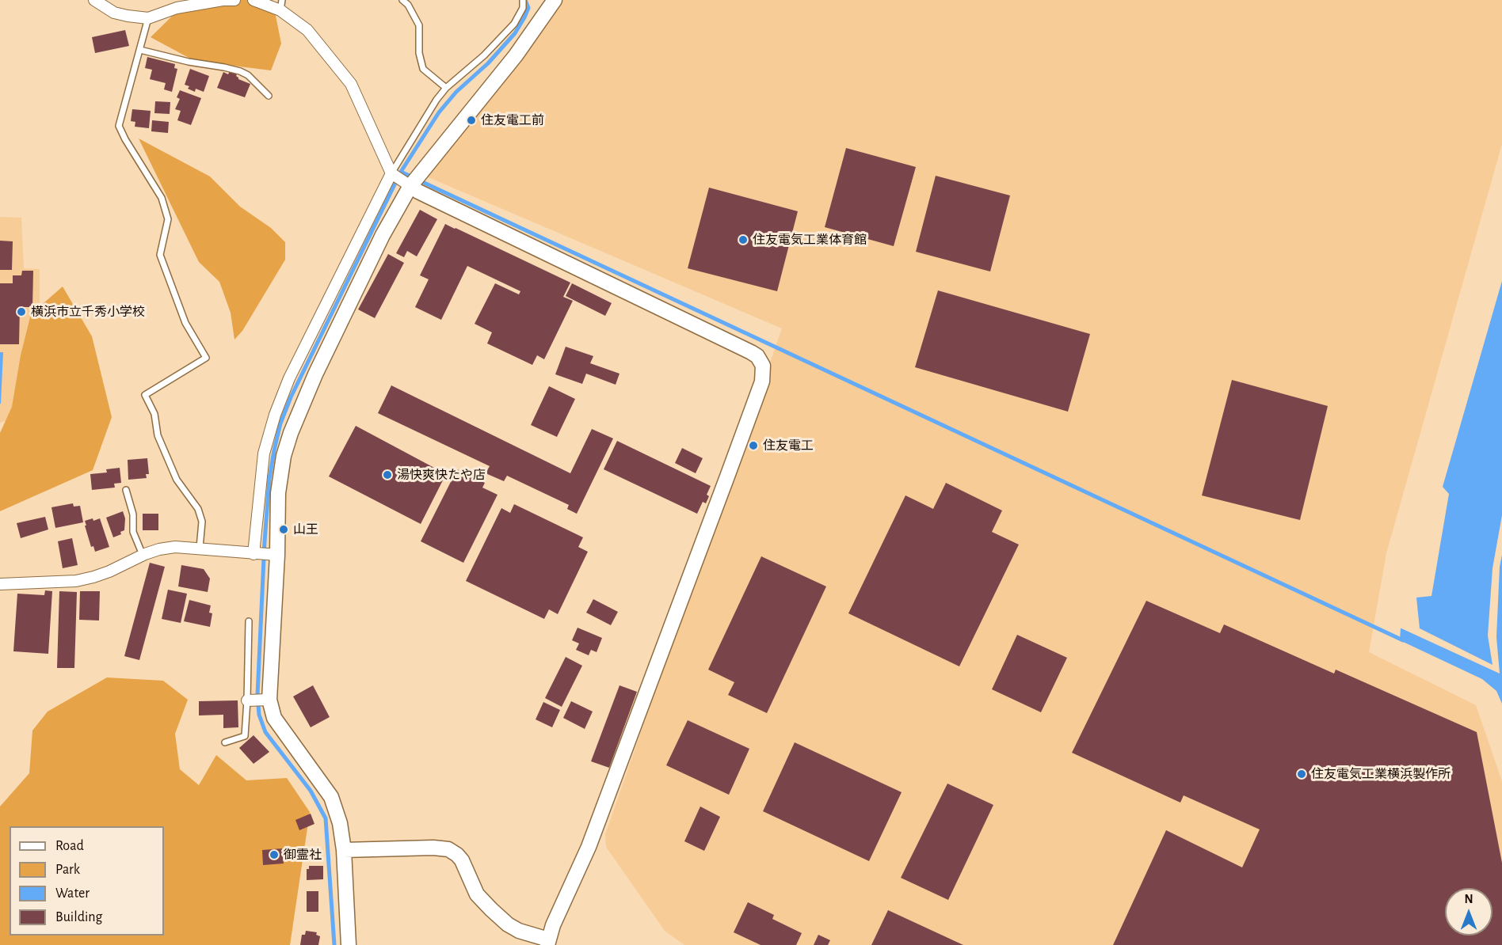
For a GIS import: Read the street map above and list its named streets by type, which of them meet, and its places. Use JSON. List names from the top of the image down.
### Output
{
  "places": [
    "住友電工前",
    "住友電気工業体育館",
    "横浜市立千秀小学校",
    "住友電工",
    "湯快爽快たや店",
    "山王",
    "住友電気工業横浜製作所",
    "御霊社"
  ],
  "legend": [
    "Road",
    "Park",
    "Water",
    "Building"
  ],
  "north": "top"
}
